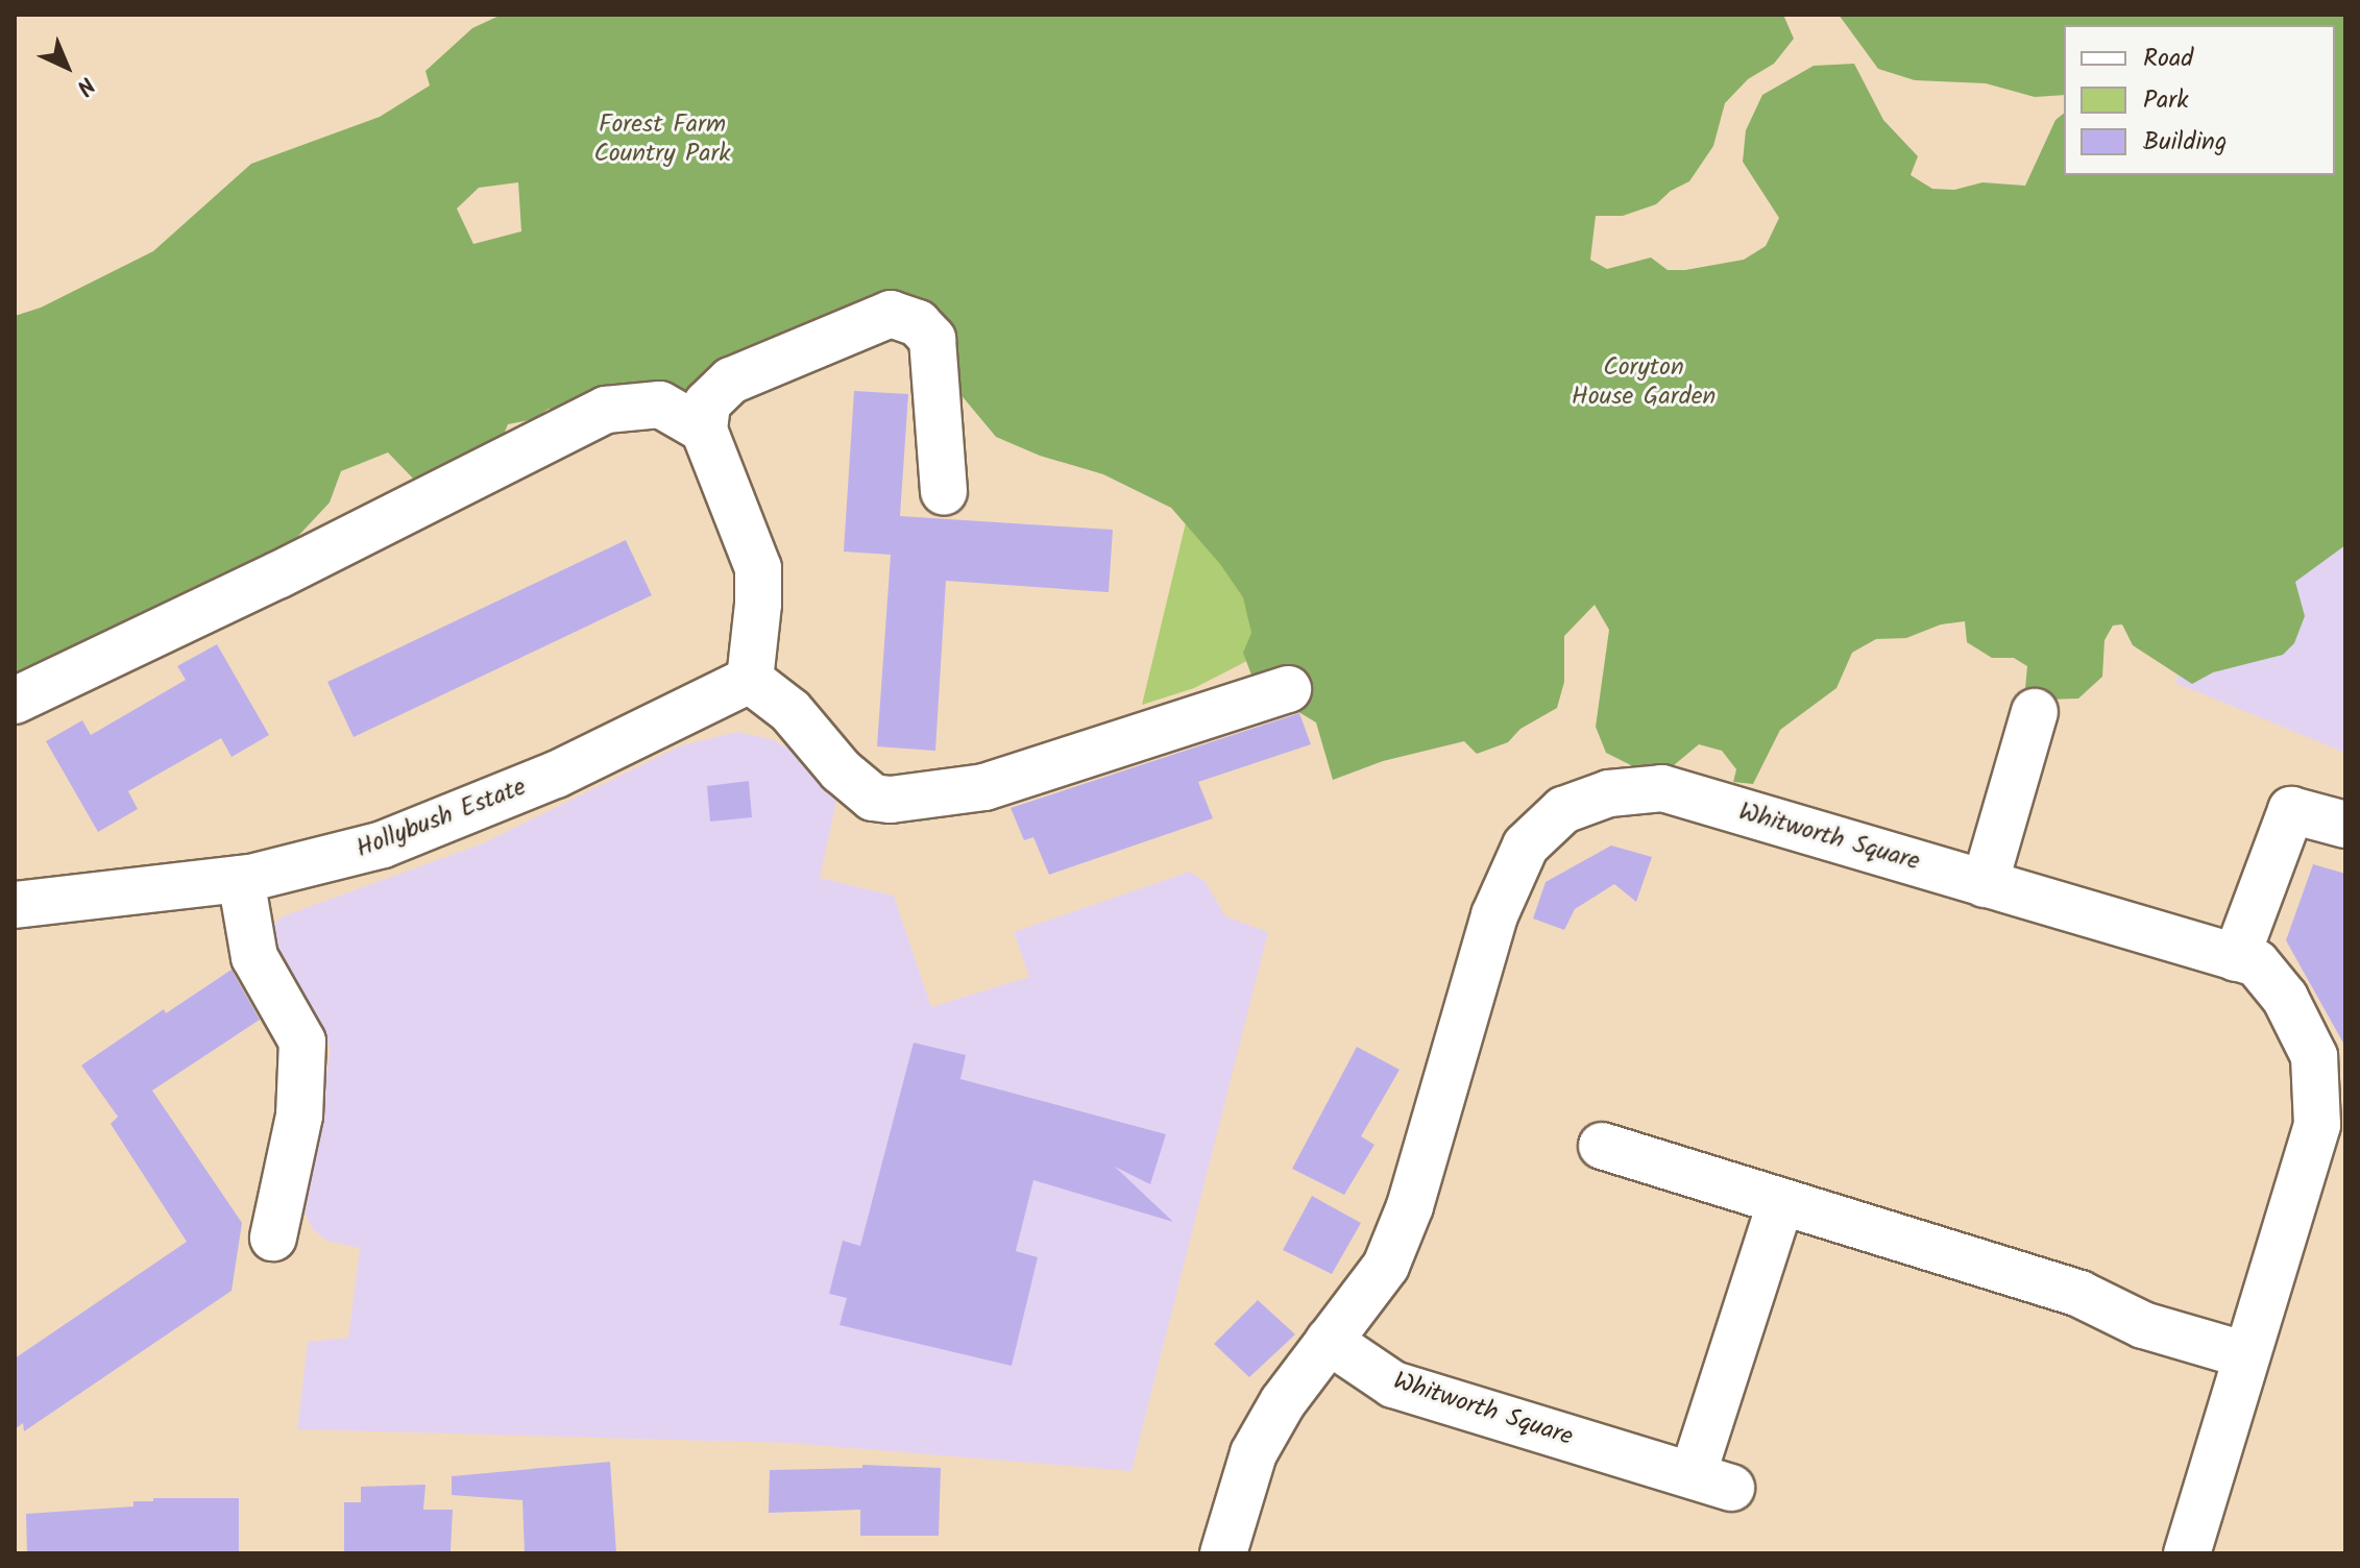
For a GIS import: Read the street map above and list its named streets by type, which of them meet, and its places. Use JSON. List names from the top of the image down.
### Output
{
  "streets": {
    "street": ["Hollybush Estate", "Whitworth Square"]
  },
  "parks": ["Forest Farm Country Park", "Coryton House Garden"],
  "legend": ["Road", "Park", "Building"],
  "north": "bottom right"
}
